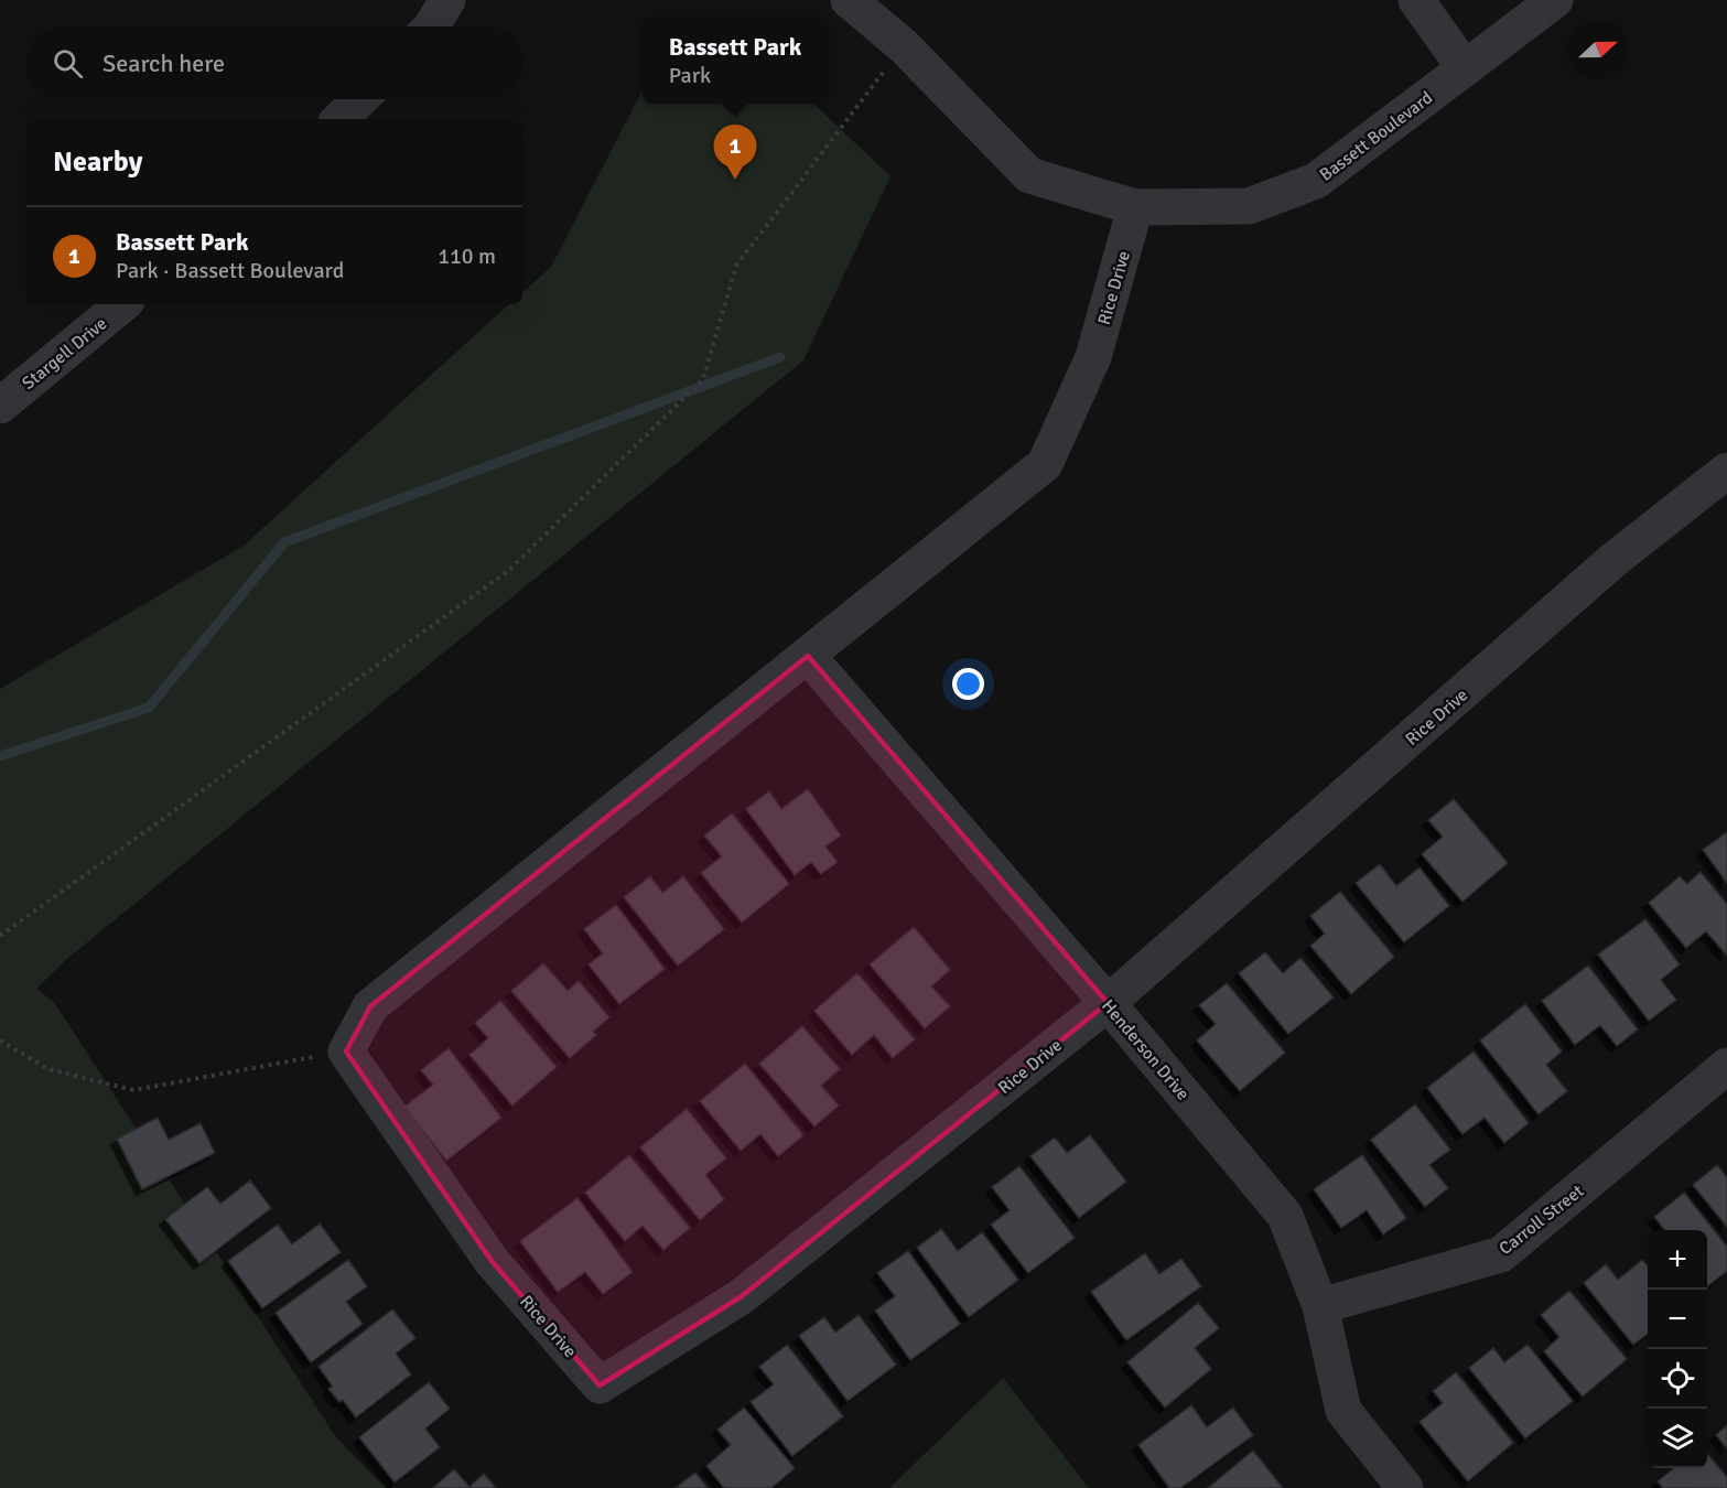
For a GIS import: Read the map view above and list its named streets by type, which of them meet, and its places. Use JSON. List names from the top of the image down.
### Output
{
  "streets": {
    "street": [
      "Bassett Boulevard",
      "Rice Drive",
      "Stargell Drive",
      "Henderson Drive",
      "Carroll Street"
    ]
  },
  "crossings": [
    ["Bassett Boulevard", "Rice Drive"],
    ["Rice Drive", "Henderson Drive"],
    ["Henderson Drive", "Carroll Street"]
  ],
  "north": "right",
  "page": {
    "popup": ["Bassett Park", "Park"],
    "search": "Search here",
    "heading": "Nearby",
    "pins": "1",
    "list": [
      {
        "mark": "1",
        "name": "Bassett Park",
        "note": "Park · Bassett Boulevard",
        "value": "110 m"
      }
    ],
    "map_buttons": ["+", "−"]
  }
}
